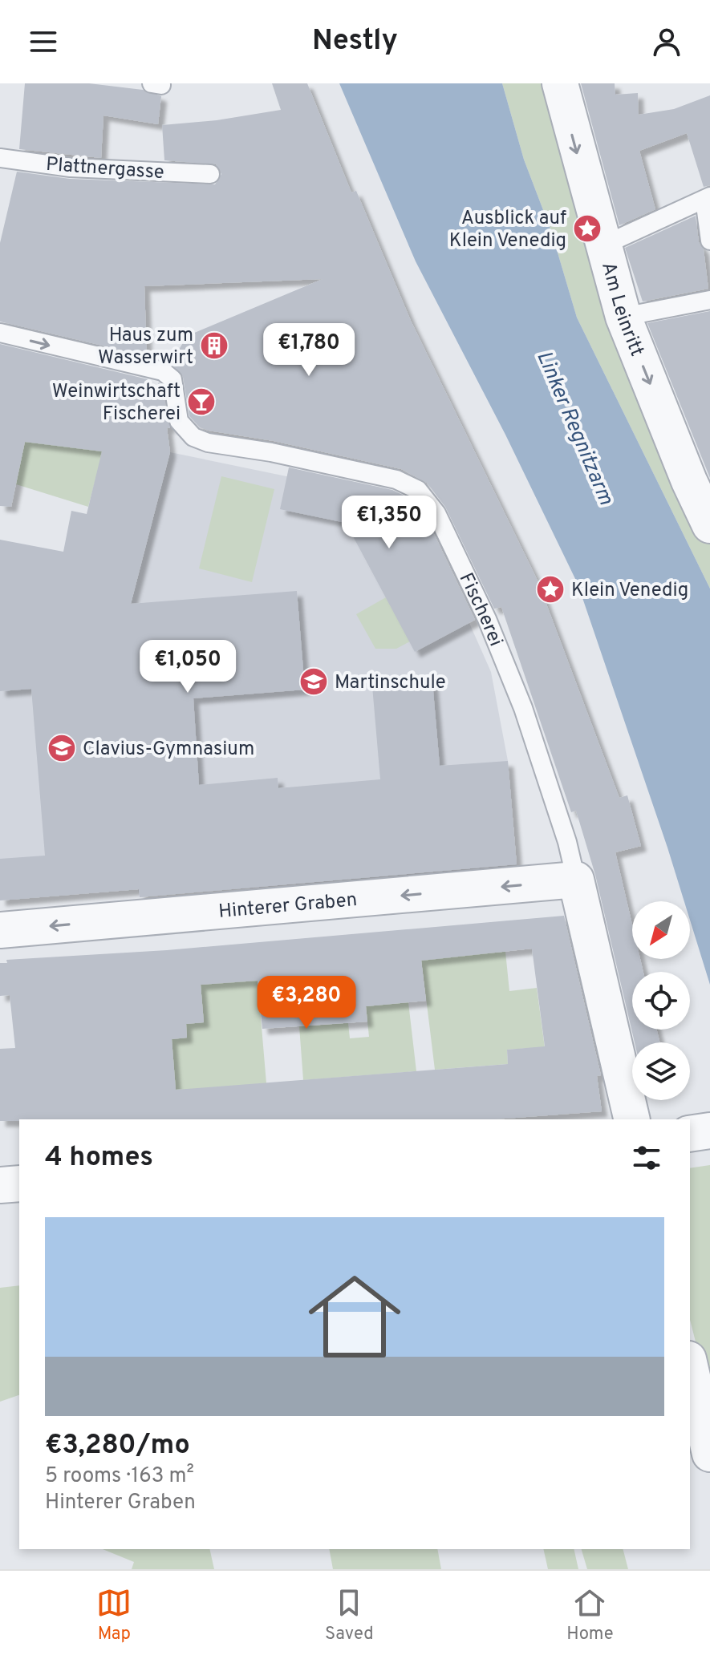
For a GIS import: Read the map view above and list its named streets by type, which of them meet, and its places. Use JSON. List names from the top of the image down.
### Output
{
  "streets": {
    "street": ["Am Leinritt", "Fischerei", "Hinterer Graben"],
    "lane": ["Plattnergasse"]
  },
  "crossings": [
    ["Fischerei", "Hinterer Graben"]
  ],
  "one_way": ["Am Leinritt", "Fischerei", "Hinterer Graben"],
  "water": ["Linker Regnitzarm"],
  "places": {
    "place": ["Ausblick auf Klein Venedig", "Klein Venedig"],
    "building": ["Haus zum Wasserwirt"],
    "bar": ["Weinwirtschaft Fischerei"],
    "school or university": ["Martinschule", "Clavius-Gymnasium"]
  },
  "north": "bottom left",
  "page": {
    "header": "Nestly",
    "price": [
      "€1,780",
      "€1,350",
      "€1,050",
      "€3,280"
    ],
    "heading": "4 homes",
    "list": [
      {
        "name": "€3,280/mo",
        "note": "5 rooms · 163 m² · Hinterer Graben"
      }
    ],
    "tabs": ["Map", "Saved", "Home"]
  }
}
